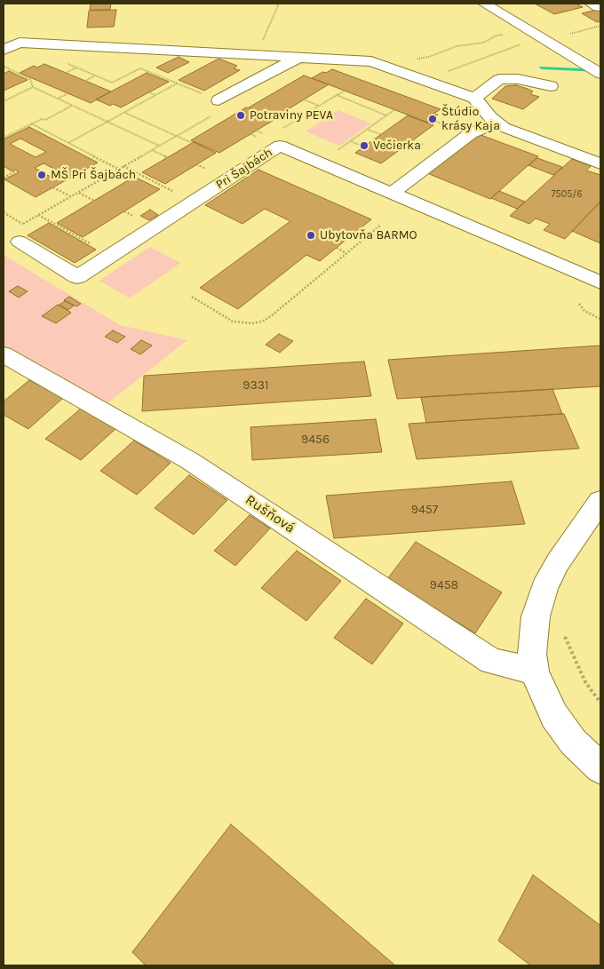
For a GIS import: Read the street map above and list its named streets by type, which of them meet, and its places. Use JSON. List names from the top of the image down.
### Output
{
  "streets": {
    "street": ["Pri Šajbách", "Rušňová"]
  },
  "places": [
    "Potraviny PEVA",
    "Štúdio krásy Kaja",
    "Večierka",
    "MŠ Pri Šajbách",
    "Ubytovňa BARMO"
  ],
  "house_numbers": [
    "7505/6",
    "9331",
    "9456",
    "9457",
    "9458"
  ]
}
